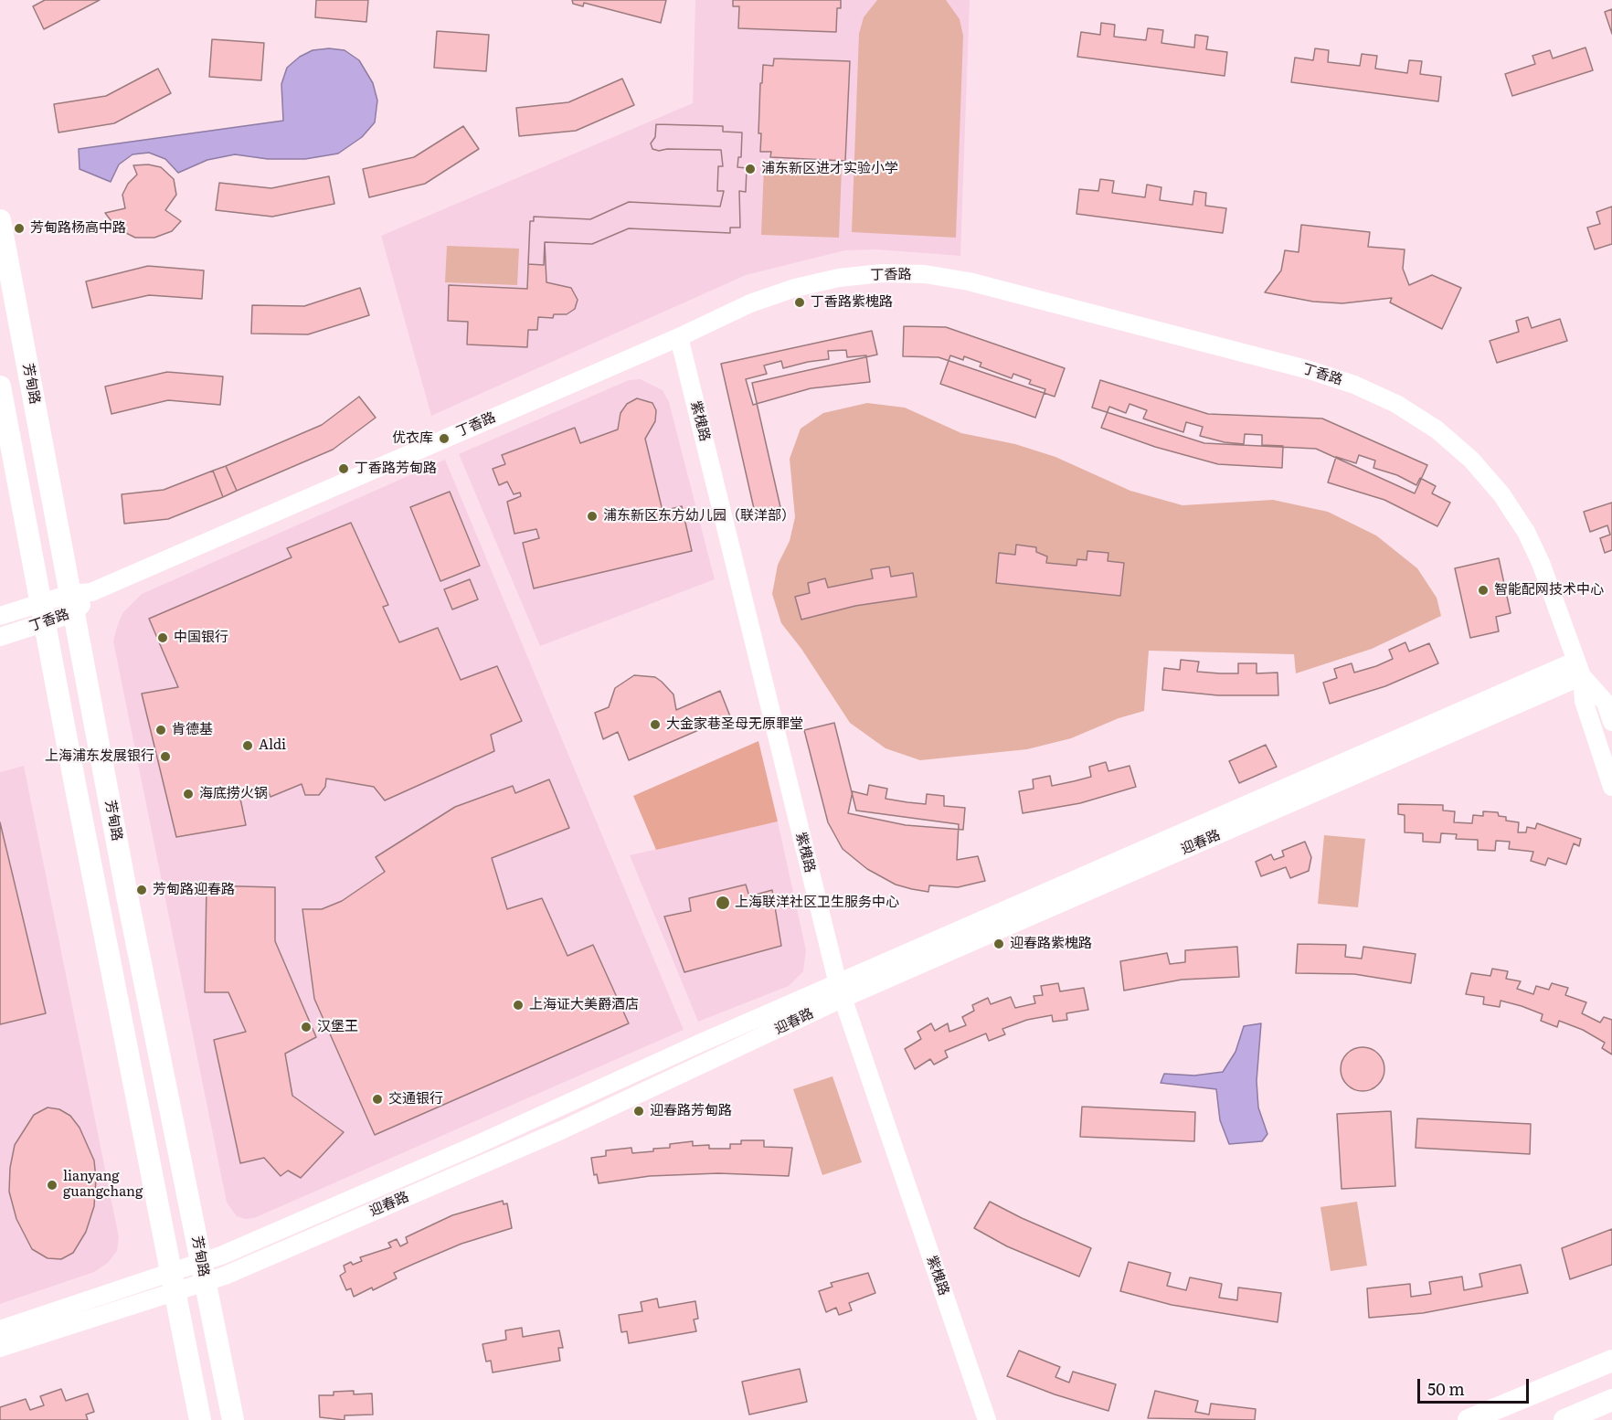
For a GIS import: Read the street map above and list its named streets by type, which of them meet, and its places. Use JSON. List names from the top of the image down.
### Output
{
  "streets": {
    "main road": ["芳甸路"],
    "street": ["丁香路", "紫槐路", "迎春路"]
  },
  "crossings": [
    ["丁香路", "芳甸路"],
    ["丁香路", "紫槐路"],
    ["丁香路", "迎春路"],
    ["芳甸路", "迎春路"],
    ["紫槐路", "迎春路"]
  ],
  "places": [
    "浦东新区进才实验小学",
    "芳甸路杨高中路",
    "丁香路紫槐路",
    "优衣库",
    "丁香路芳甸路",
    "浦东新区东方幼儿园（联洋部）",
    "智能配网技术中心",
    "中国银行",
    "大金家巷圣母无原罪堂",
    "肯德基",
    "Aldi",
    "上海浦东发展银行",
    "海底捞火锅",
    "芳甸路迎春路",
    "上海联洋社区卫生服务中心",
    "迎春路紫槐路",
    "上海证大美爵酒店",
    "汉堡王",
    "交通银行",
    "迎春路芳甸路",
    "lianyang guangchang"
  ],
  "scale_bar": "50 m"
}
